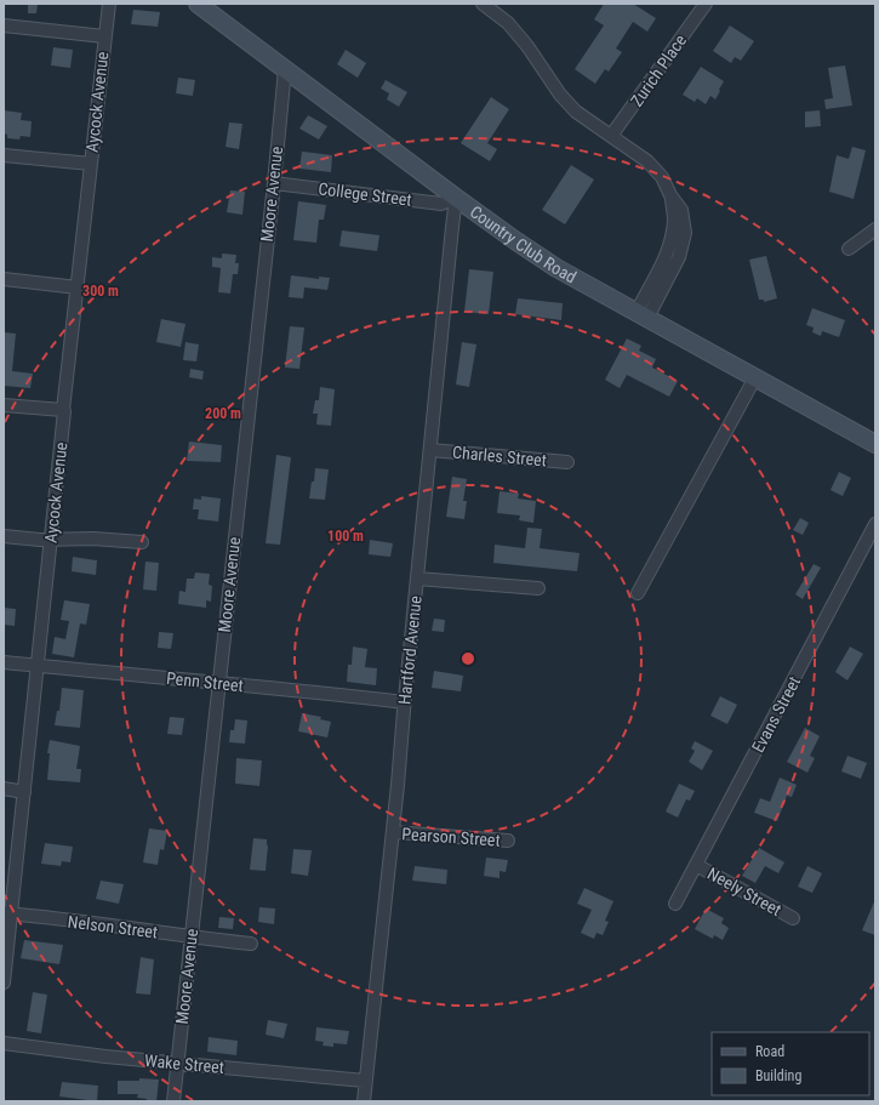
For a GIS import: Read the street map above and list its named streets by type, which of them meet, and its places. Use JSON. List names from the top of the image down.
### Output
{
  "streets": {
    "street": [
      "Zurich Place",
      "Aycock Avenue",
      "Moore Avenue",
      "College Street",
      "Country Club Road",
      "Charles Street",
      "Hartford Avenue",
      "Penn Street",
      "Evans Street",
      "Pearson Street",
      "Neely Street",
      "Nelson Street",
      "Wake Street"
    ]
  },
  "crossings": [
    ["Aycock Avenue", "Penn Street"],
    ["Aycock Avenue", "Nelson Street"],
    ["Moore Avenue", "College Street"],
    ["Moore Avenue", "Country Club Road"],
    ["Moore Avenue", "Penn Street"],
    ["Moore Avenue", "Nelson Street"],
    ["Moore Avenue", "Wake Street"],
    ["College Street", "Country Club Road"],
    ["College Street", "Hartford Avenue"],
    ["Country Club Road", "Hartford Avenue"],
    ["Charles Street", "Hartford Avenue"],
    ["Hartford Avenue", "Penn Street"],
    ["Hartford Avenue", "Pearson Street"],
    ["Hartford Avenue", "Wake Street"],
    ["Evans Street", "Neely Street"]
  ],
  "legend": ["Road", "Building"],
  "rings": ["300 m", "200 m", "100 m"]
}
